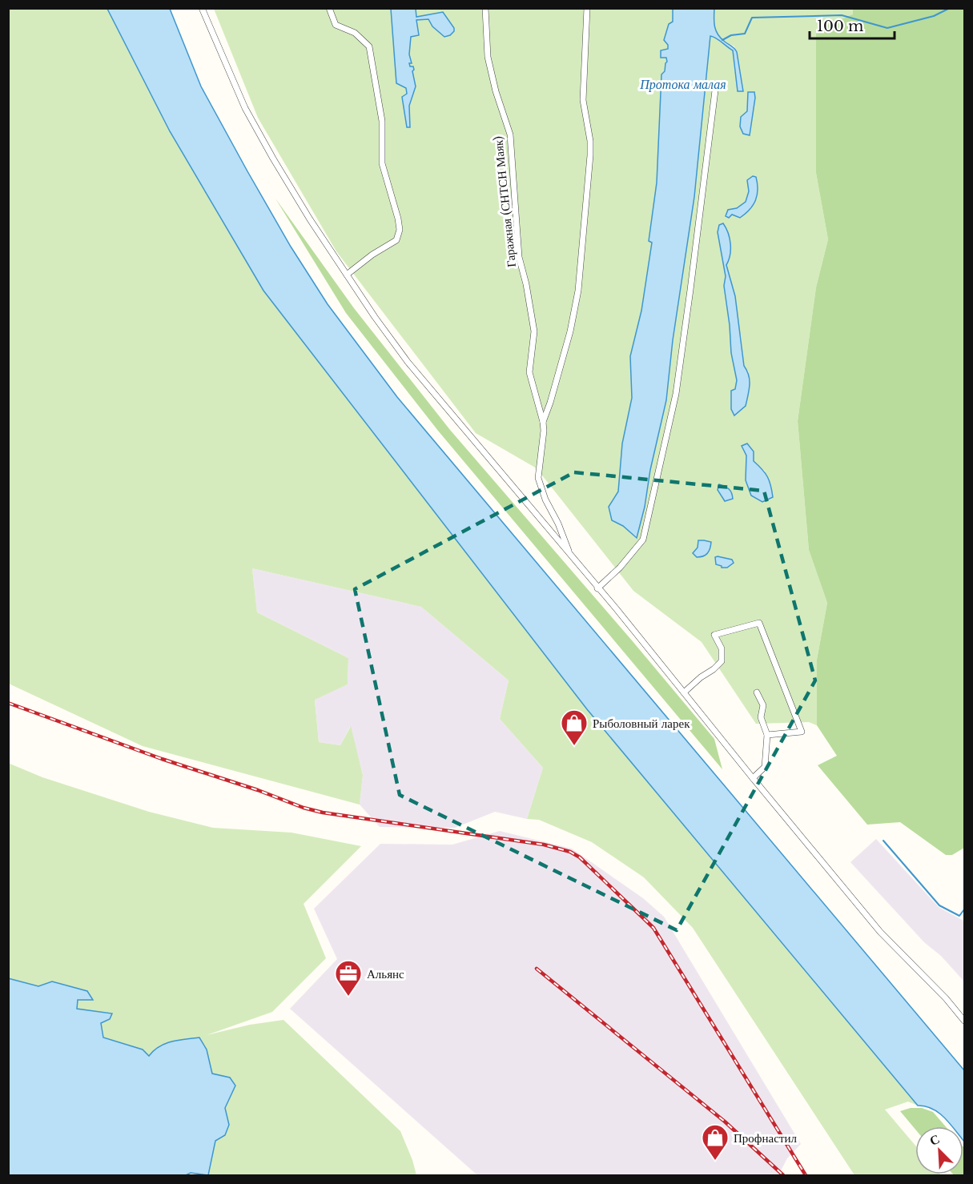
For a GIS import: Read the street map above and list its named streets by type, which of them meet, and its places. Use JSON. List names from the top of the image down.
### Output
{
  "streets": {
    "street": ["Гаражная (СНТСН Маяк)"]
  },
  "water": ["Протока малая"],
  "places": {
    "shop": ["Рыболовный ларек", "Профнастил"],
    "office": ["Альянс"]
  },
  "scale_bar": "100 m",
  "north": "top left"
}
